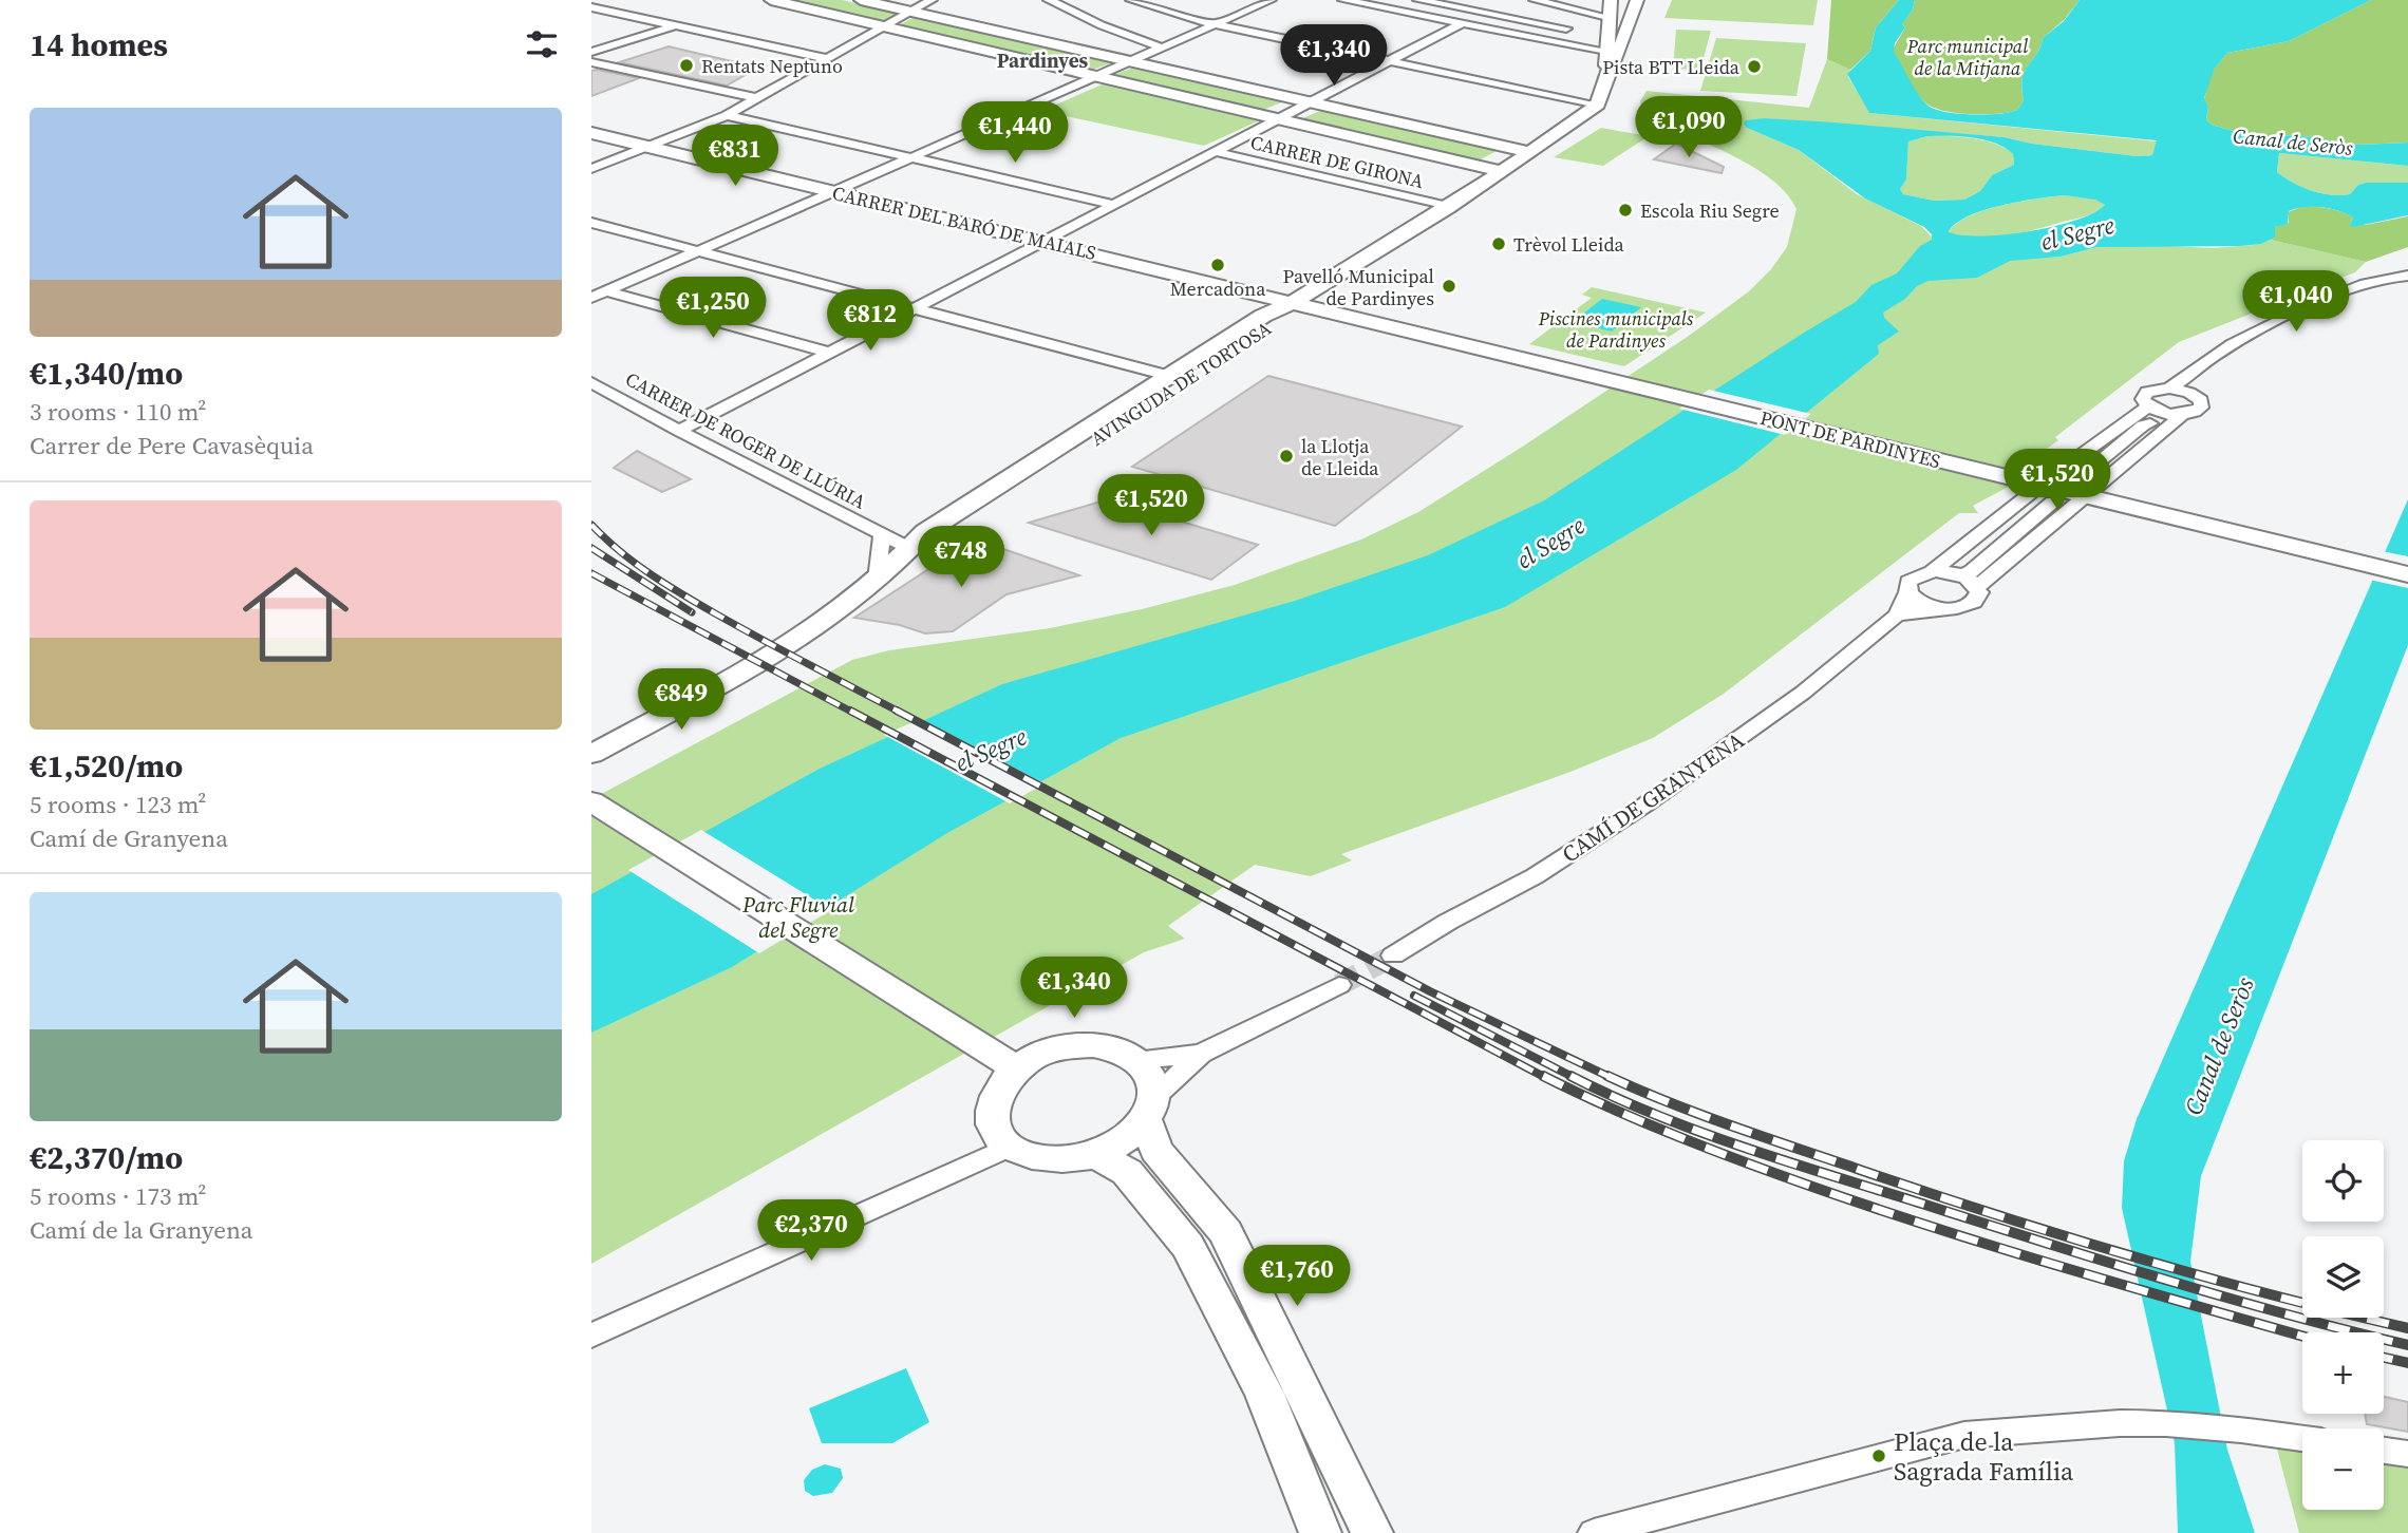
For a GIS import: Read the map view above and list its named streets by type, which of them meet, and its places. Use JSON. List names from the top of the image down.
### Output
{
  "streets": {
    "main road": ["CARRER DEL BARÓ DE MAIALS", "AVINGUDA DE TORTOSA"],
    "street": [
      "CARRER DE GIRONA",
      "PONT DE PARDINYES",
      "CARRER DE ROGER DE LLÚRIA",
      "CAMÍ DE GRANYENA"
    ]
  },
  "crossings": [
    ["CARRER DE GIRONA", "AVINGUDA DE TORTOSA"],
    ["CARRER DEL BARÓ DE MAIALS", "AVINGUDA DE TORTOSA"],
    ["CARRER DEL BARÓ DE MAIALS", "PONT DE PARDINYES"],
    ["AVINGUDA DE TORTOSA", "PONT DE PARDINYES"],
    ["AVINGUDA DE TORTOSA", "CARRER DE ROGER DE LLÚRIA"]
  ],
  "districts": ["Pardinyes"],
  "water": ["Canal de Seròs", "el Segre"],
  "parks": ["Parc municipal de la Mitjana", "Piscines municipals de Pardinyes", "Parc Fluvial del Segre"],
  "places": [
    "Rentats Neptuno",
    "Pista BTT Lleida",
    "Escola Riu Segre",
    "Trèvol Lleida",
    "Mercadona",
    "Pavelló Municipal de Pardinyes",
    "la Llotja de Lleida",
    "Plaça de la Sagrada Família"
  ],
  "page": {
    "heading": "14 homes",
    "price": [
      "€1,340",
      "€1,090",
      "€1,440",
      "€831",
      "€1,040",
      "€1,250",
      "€812",
      "€1,520",
      "€1,520",
      "€748",
      "€849",
      "€1,340",
      "€2,370",
      "€1,760"
    ],
    "list": [
      {
        "name": "€1,340/mo",
        "note": "3 rooms · 110 m² · Carrer de Pere Cavasèquia"
      },
      {
        "name": "€1,520/mo",
        "note": "5 rooms · 123 m² · Camí de Granyena"
      },
      {
        "name": "€2,370/mo",
        "note": "5 rooms · 173 m² · Camí de la Granyena"
      }
    ],
    "map_buttons": ["+", "−"]
  }
}
